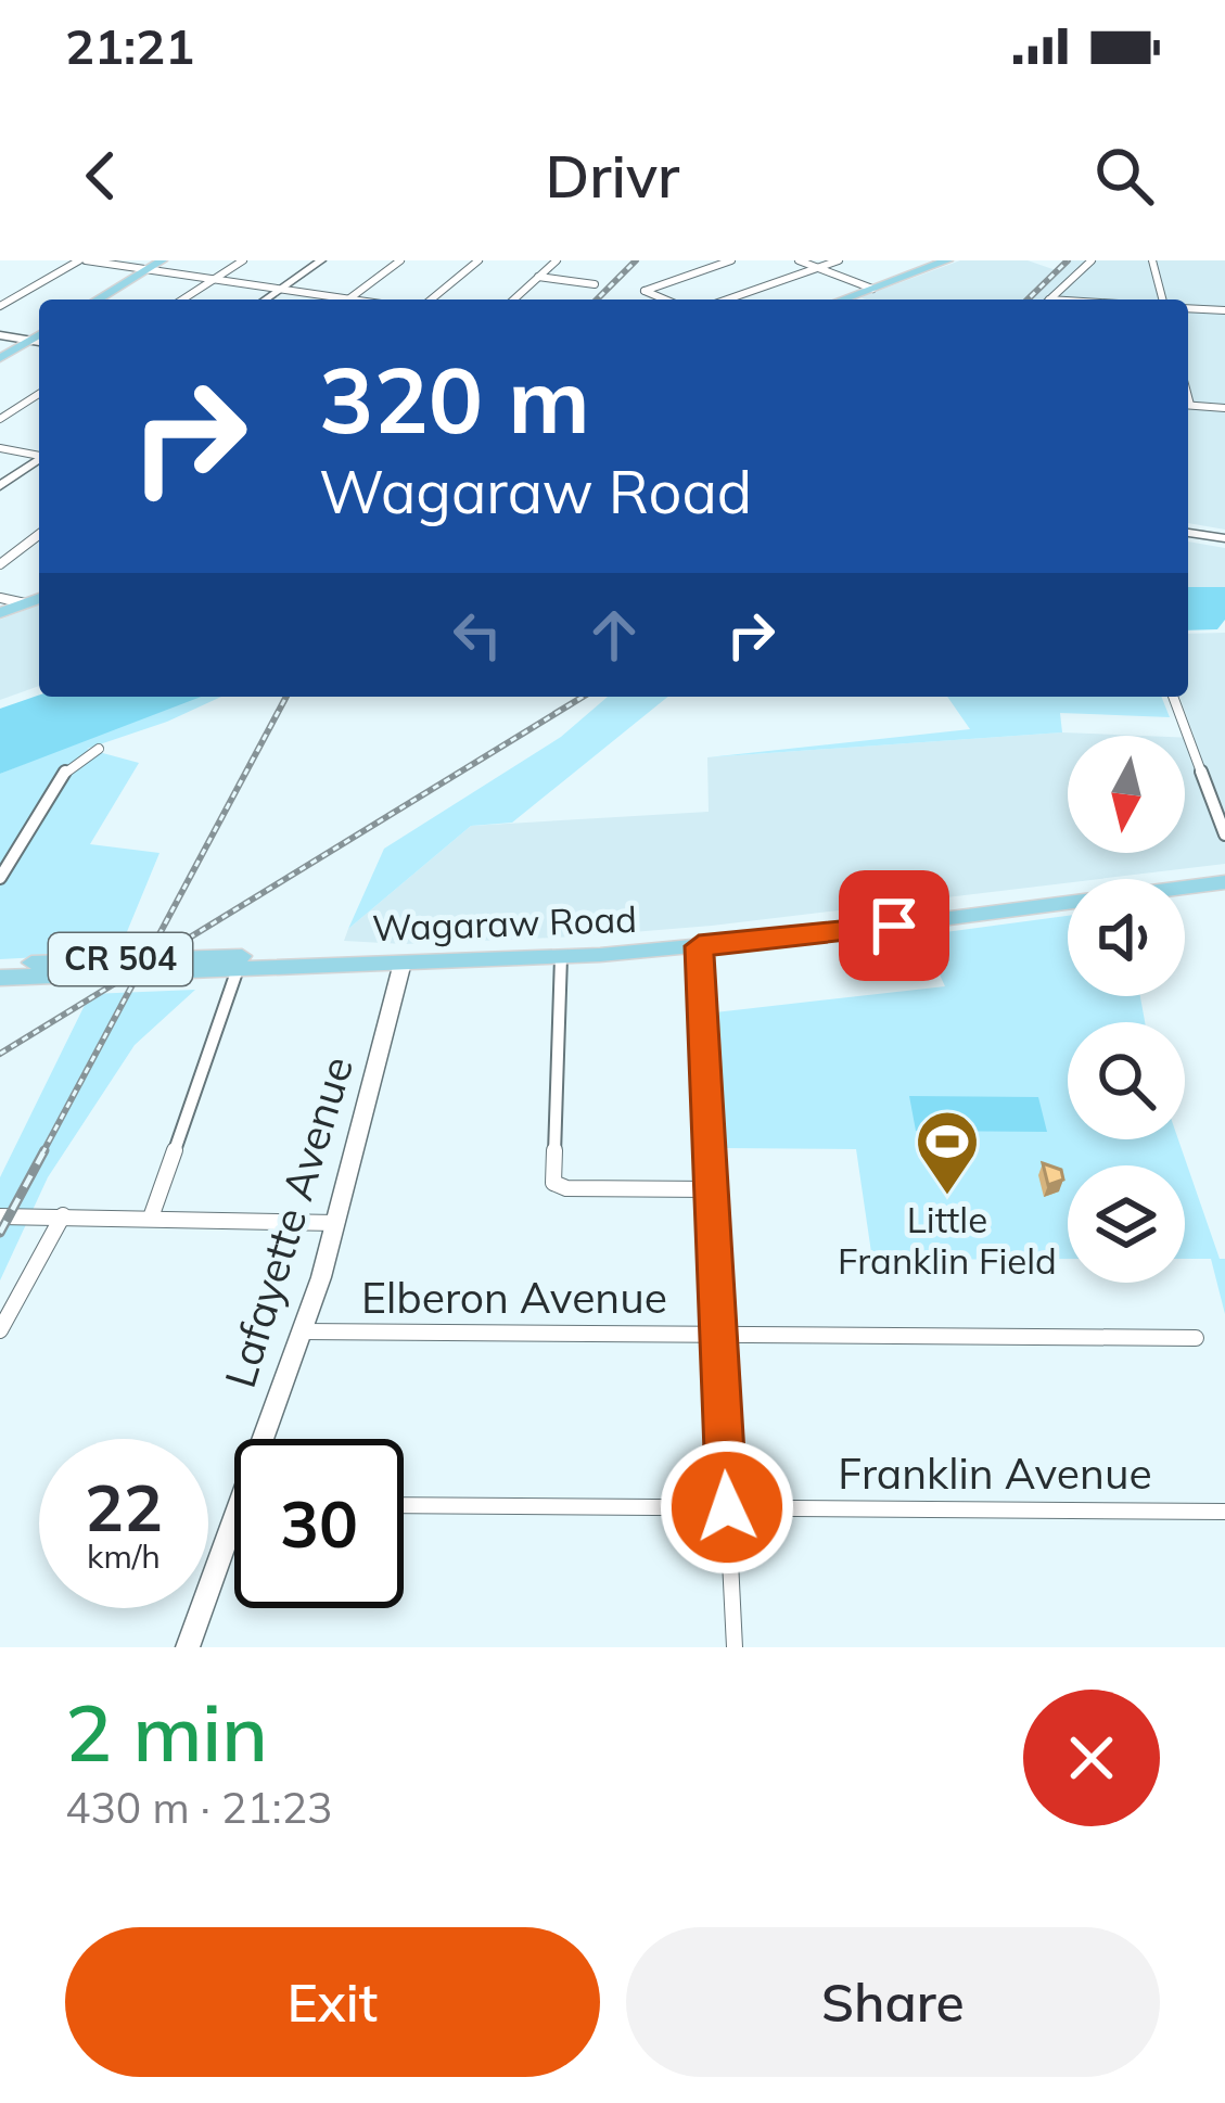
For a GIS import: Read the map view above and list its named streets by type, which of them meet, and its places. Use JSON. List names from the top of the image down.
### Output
{
  "streets": {
    "main road": ["Wagaraw Road", "CR 504"],
    "street": ["Lafayette Avenue", "Elberon Avenue", "Franklin Avenue"]
  },
  "crossings": [
    ["Wagaraw Road", "Lafayette Avenue"],
    ["Lafayette Avenue", "Elberon Avenue"]
  ],
  "places": {
    "sports": ["Little Franklin Field"]
  },
  "north": "bottom",
  "page": {
    "status": "21:21",
    "header": "Drivr",
    "turn": ["320 m", "Wagaraw Road"],
    "speed": "22 km/h",
    "limit": "30",
    "heading": ["2 min", "430 m · 21:23"],
    "buttons": ["Exit", "Share"]
  }
}
